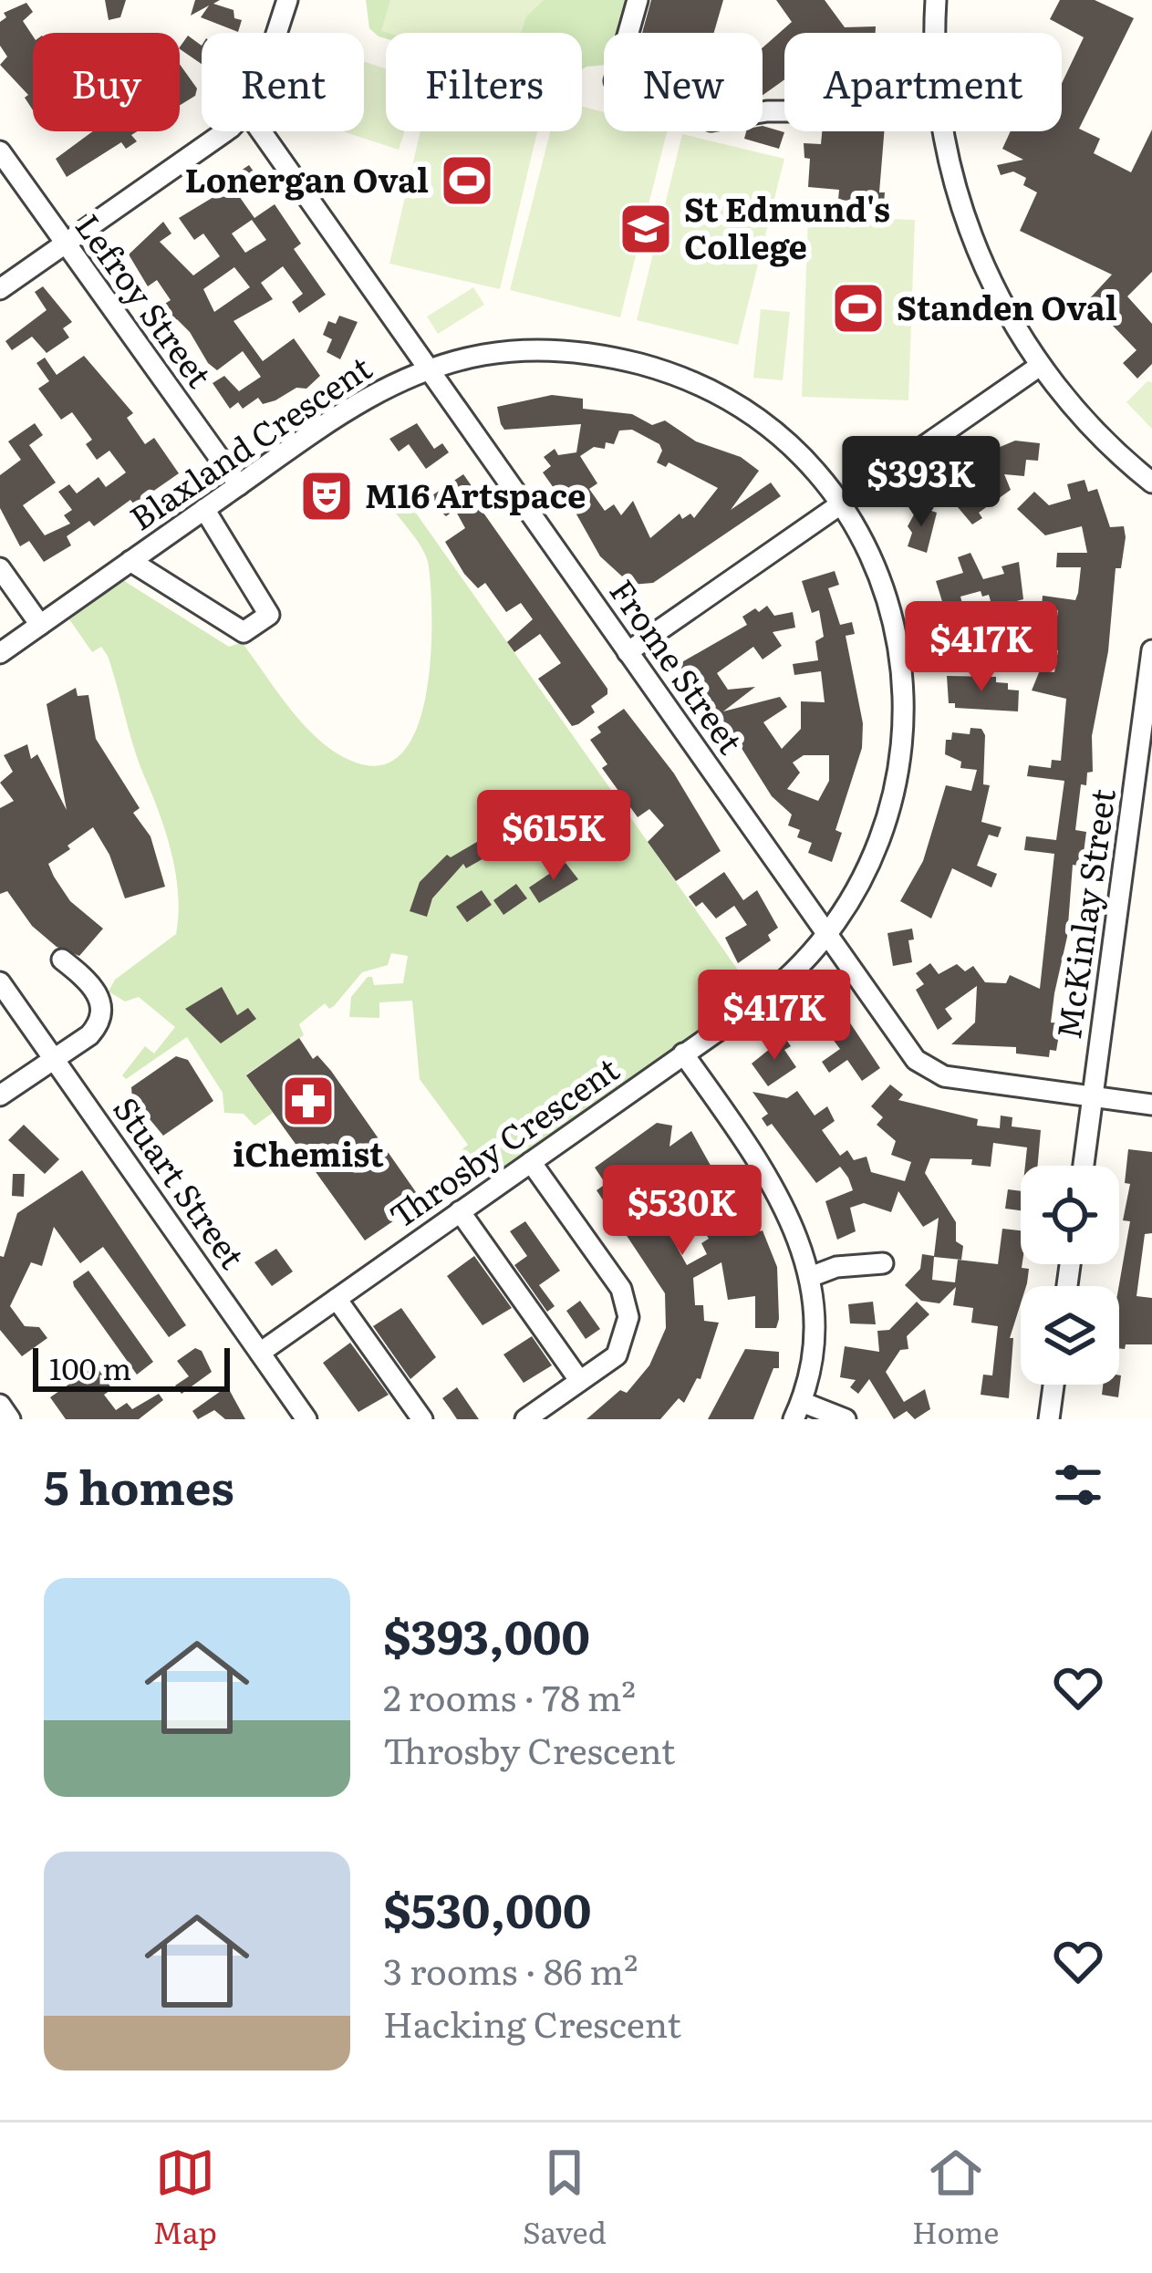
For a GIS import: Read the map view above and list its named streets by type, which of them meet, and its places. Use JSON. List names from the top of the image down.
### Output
{
  "streets": {
    "street": [
      "Lefroy Street",
      "Blaxland Crescent",
      "Frome Street",
      "McKinlay Street",
      "Throsby Crescent",
      "Stuart Street"
    ]
  },
  "crossings": [
    ["Lefroy Street", "Blaxland Crescent"],
    ["Blaxland Crescent", "Frome Street"],
    ["Blaxland Crescent", "Throsby Crescent"],
    ["Frome Street", "McKinlay Street"],
    ["Frome Street", "Throsby Crescent"],
    ["Throsby Crescent", "Stuart Street"]
  ],
  "places": {
    "sports": ["Lonergan Oval", "Standen Oval"],
    "school or university": ["St Edmund's College"],
    "theatre": ["M16 Artspace"],
    "pharmacy": ["iChemist"]
  },
  "scale_bar": "100 m",
  "page": {
    "chip": [
      "Buy",
      "Rent",
      "Filters",
      "New",
      "Apartment"
    ],
    "price": [
      "$393K",
      "$417K",
      "$615K",
      "$417K",
      "$530K"
    ],
    "scale": "100 m",
    "heading": "5 homes",
    "list": [
      {
        "name": "$393,000",
        "note": "2 rooms · 78 m² · Throsby Crescent"
      },
      {
        "name": "$530,000",
        "note": "3 rooms · 86 m² · Hacking Crescent"
      }
    ],
    "tabs": ["Map", "Saved", "Home"]
  }
}
